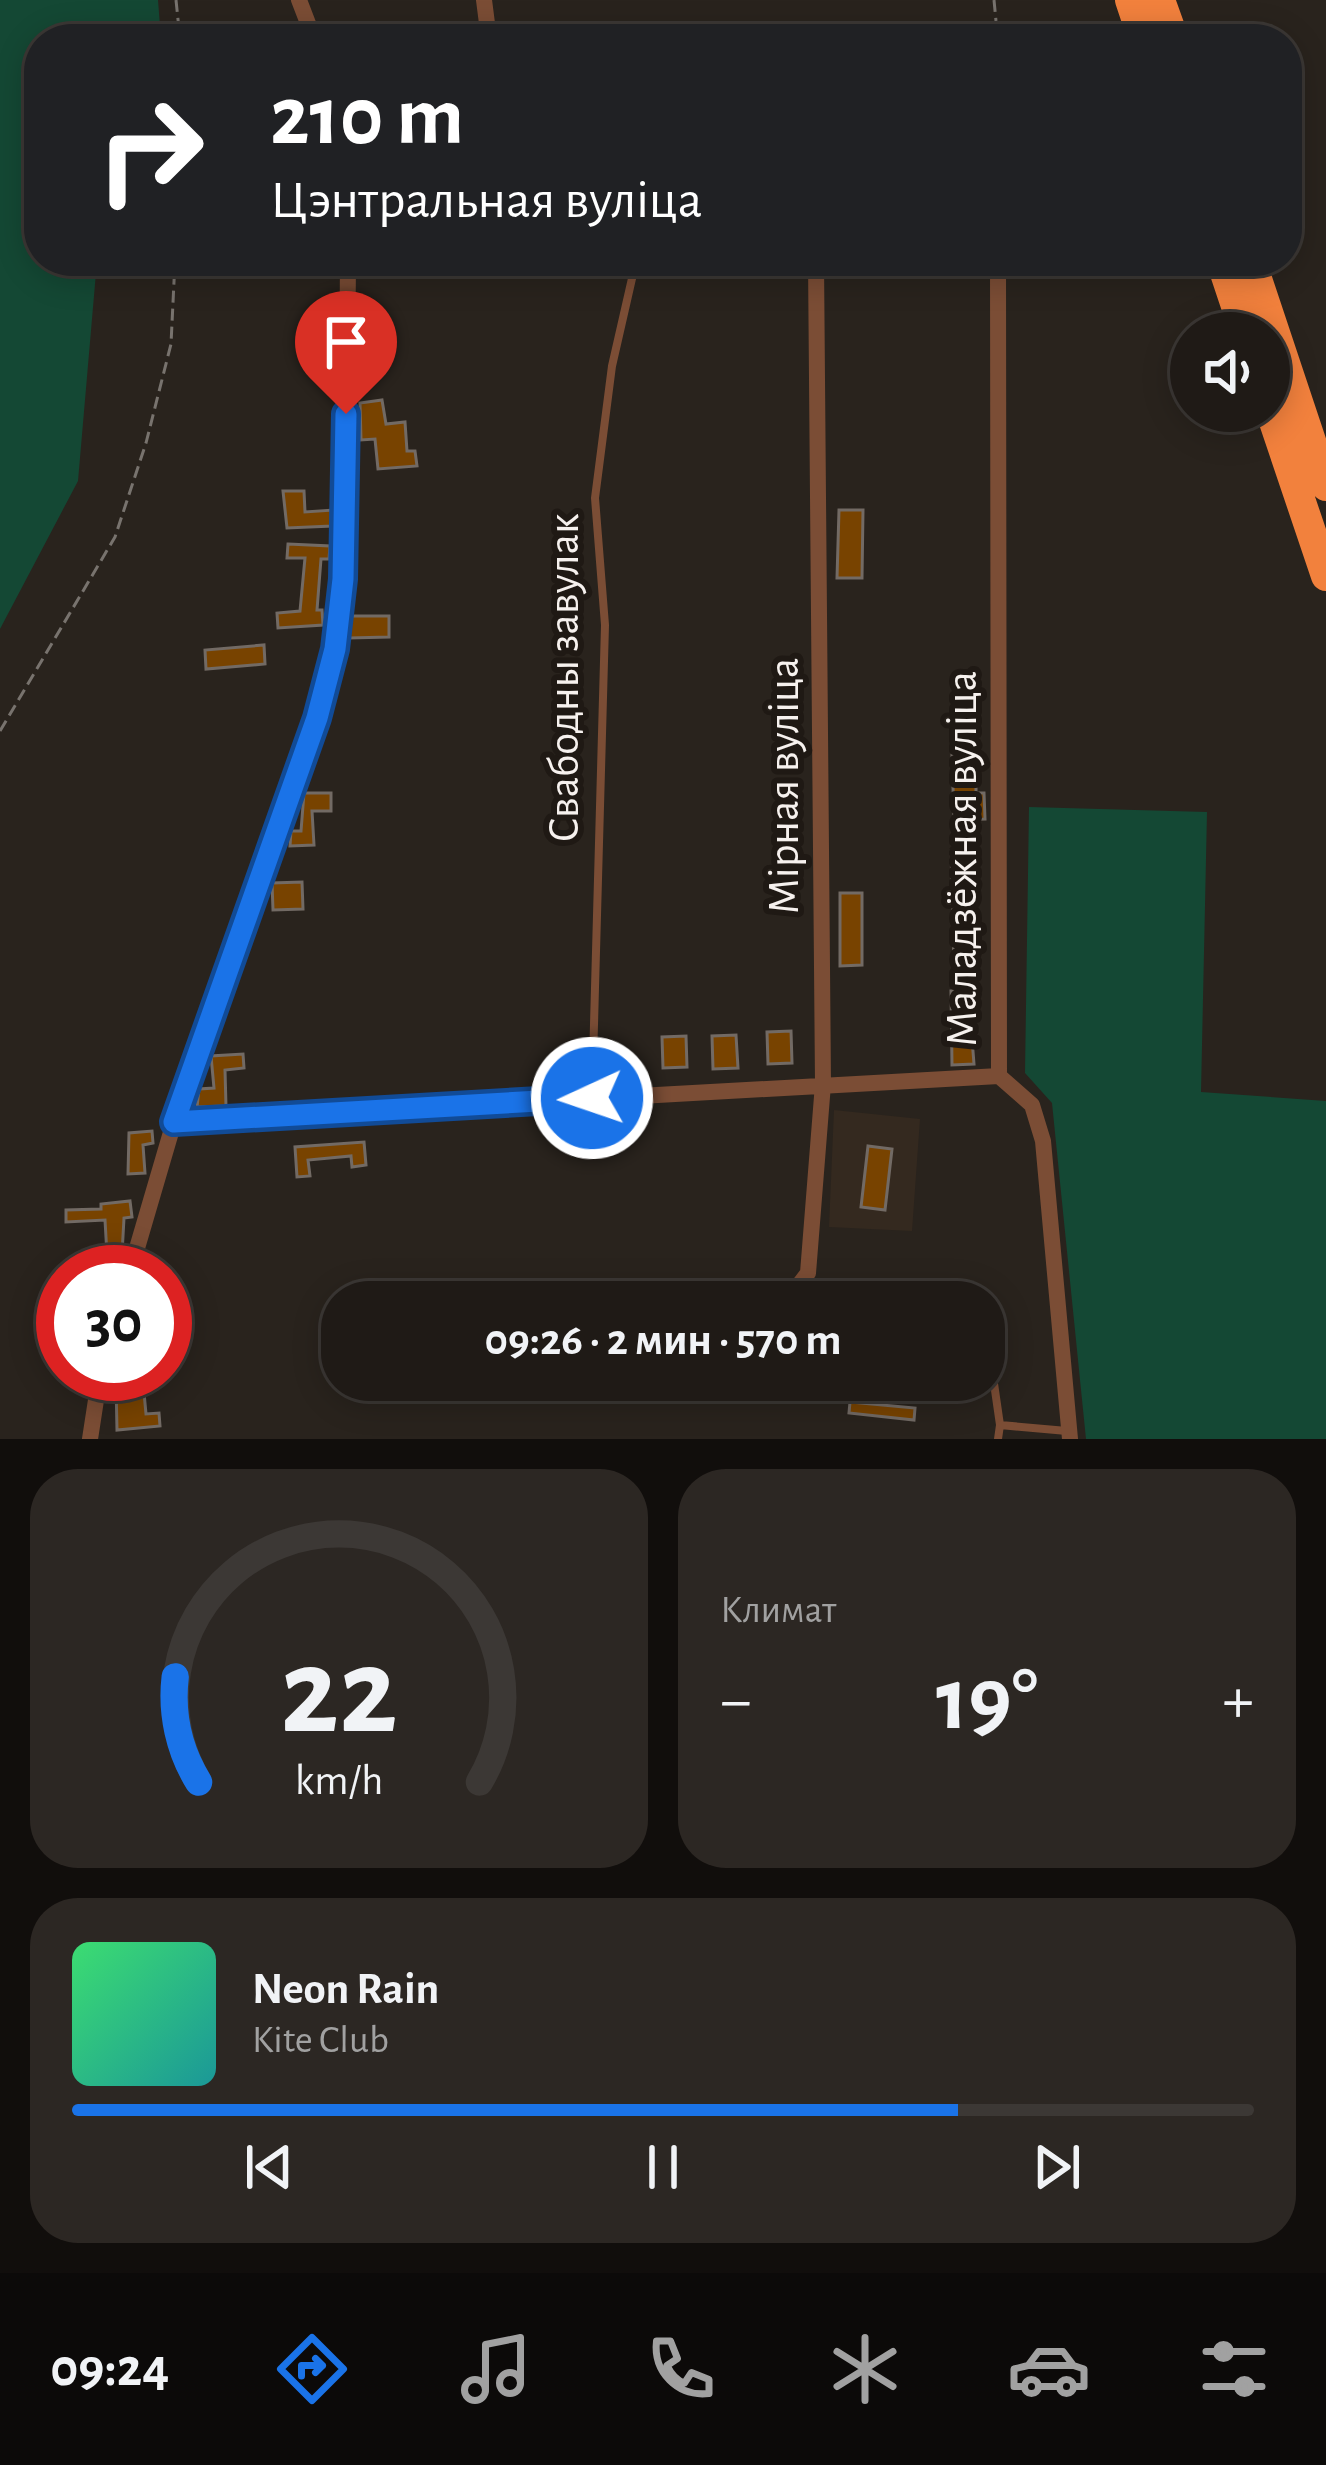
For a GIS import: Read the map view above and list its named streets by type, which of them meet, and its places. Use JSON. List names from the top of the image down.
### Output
{
  "streets": {
    "street": ["Мірная вуліца", "Маладзёжная вуліца"],
    "lane": ["Свабодны завулак"]
  },
  "page": {
    "turn": ["210 m", "Цэнтральная вуліца"],
    "limit": "30",
    "trip": "09:26 · 2 мин · 570 m",
    "tile": "Климат",
    "heat": ["−", "19°", "+"],
    "song": ["Neon Rain", "Kite Club"],
    "tabs": "09:24",
    "gauge": ["22", "km/h"]
  }
}
